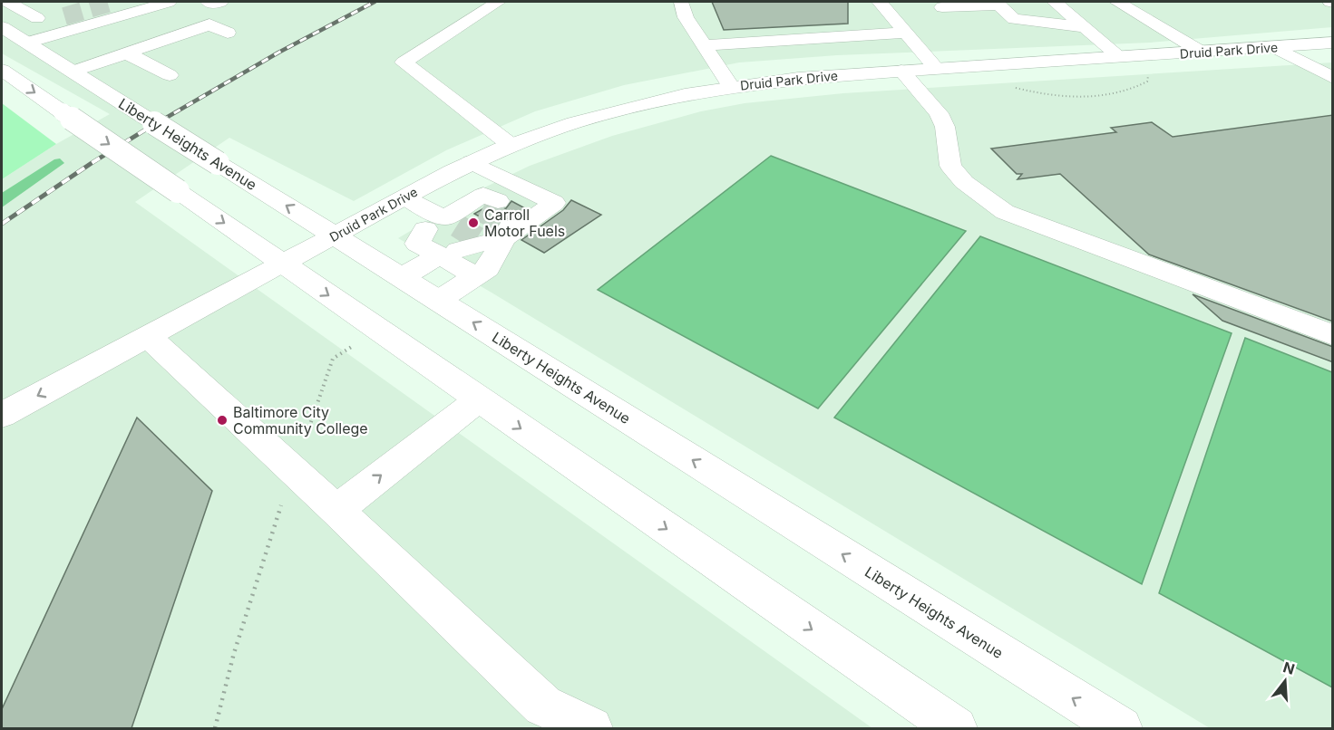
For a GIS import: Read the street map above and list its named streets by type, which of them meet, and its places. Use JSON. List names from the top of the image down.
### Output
{
  "streets": {
    "main road": ["Druid Park Drive", "Liberty Heights Avenue"]
  },
  "crossings": [
    ["Druid Park Drive", "Liberty Heights Avenue"]
  ],
  "places": ["Carroll Motor Fuels", "Baltimore City Community College"],
  "north": "top"
}
